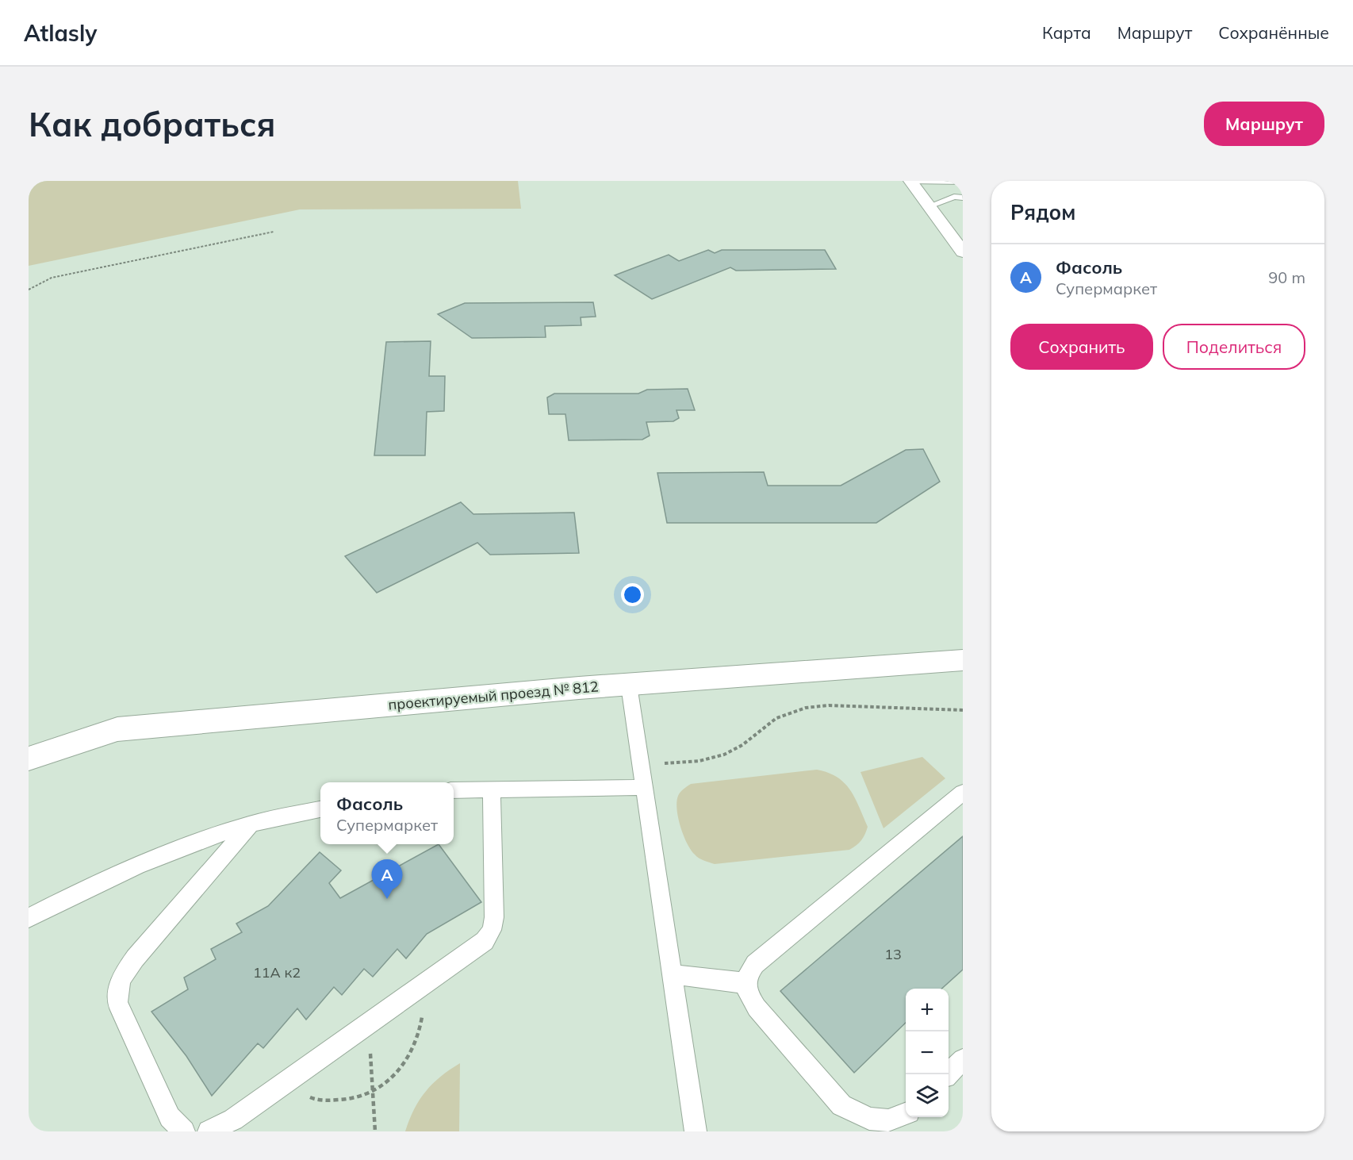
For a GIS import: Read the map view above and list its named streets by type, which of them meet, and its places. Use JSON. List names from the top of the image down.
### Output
{
  "streets": {
    "street": ["проектируемый проезд № 812"]
  },
  "house_numbers": ["13", "11А к2"],
  "page": {
    "header": "Atlasly",
    "nav": ["Карта", "Маршрут", "Сохранённые"],
    "buttons": [
      "Маршрут",
      ["Сохранить", "Поделиться"]
    ],
    "title": "Как добраться",
    "heading": "Рядом",
    "list": [
      {
        "mark": "A",
        "name": "Фасоль",
        "note": "Супермаркет",
        "value": "90 m"
      }
    ],
    "popup": ["Фасоль", "Супермаркет"],
    "pins": "A",
    "map_buttons": ["+", "−"]
  }
}
